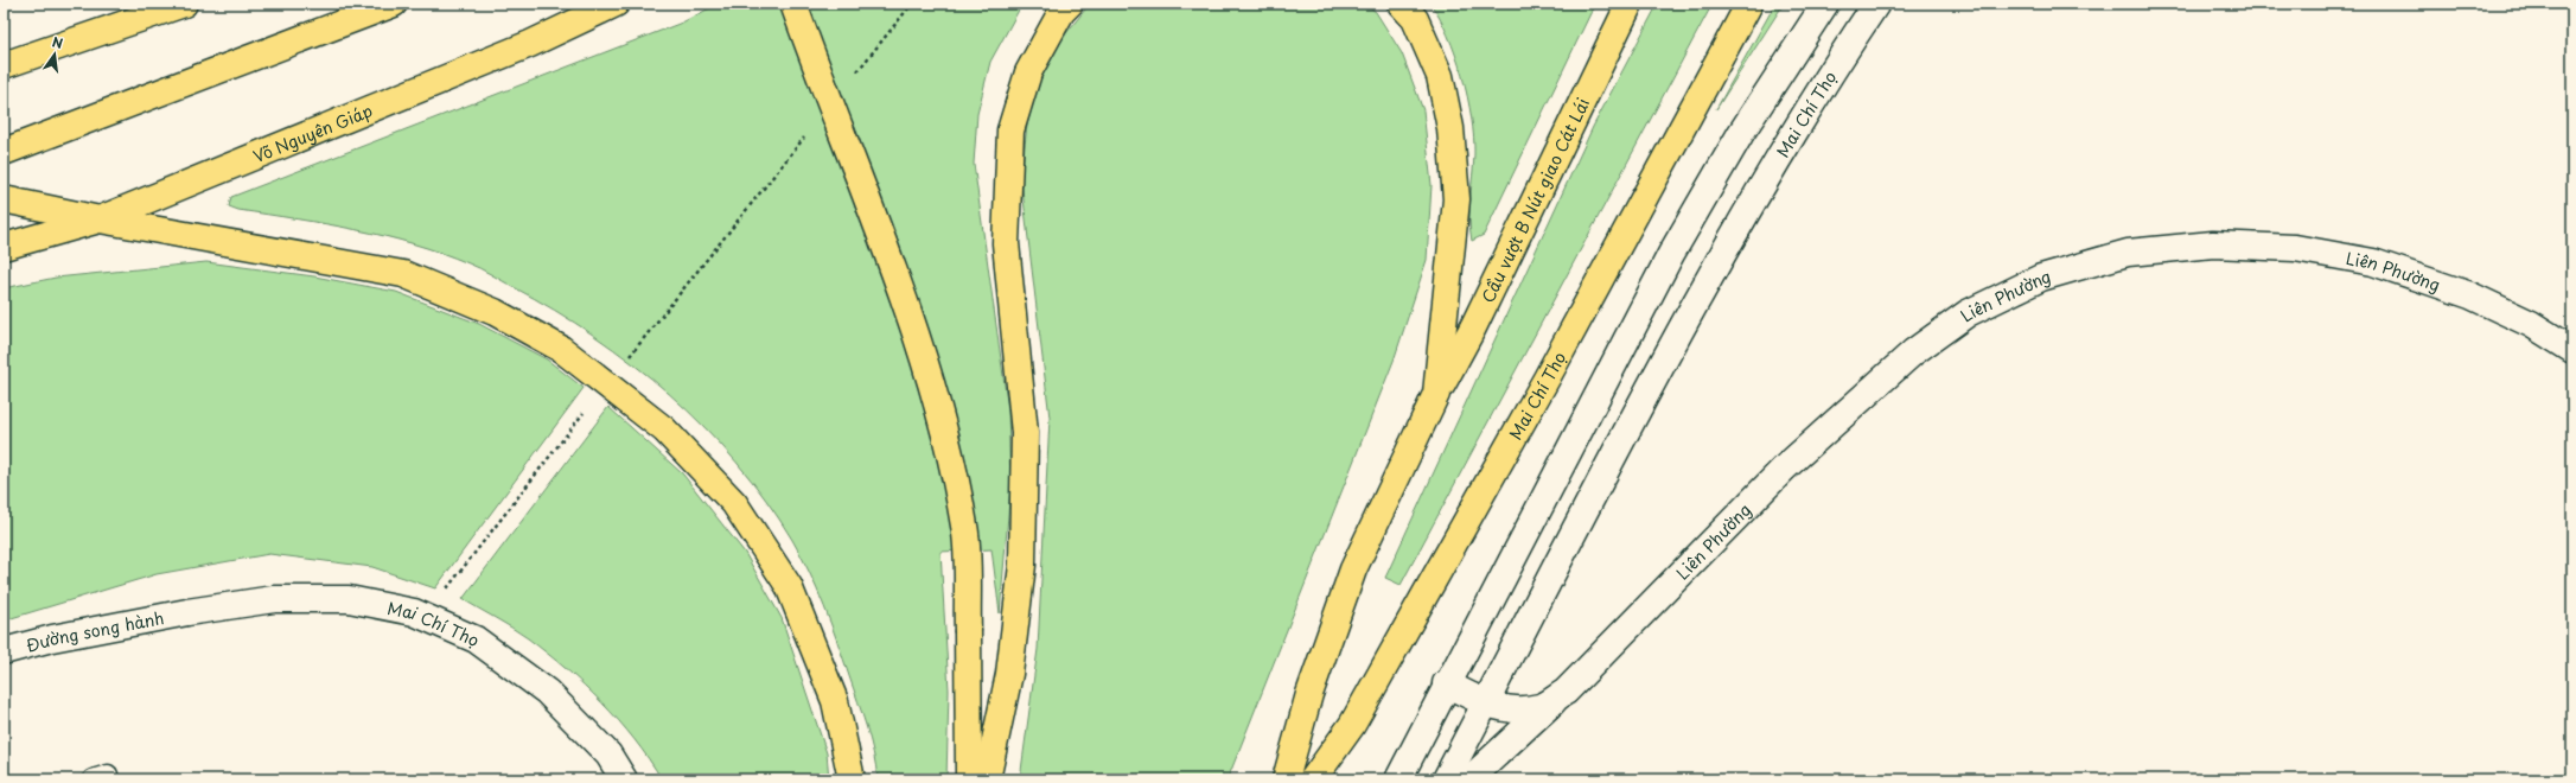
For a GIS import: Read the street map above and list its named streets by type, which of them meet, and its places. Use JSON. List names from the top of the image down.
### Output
{
  "streets": {
    "highway": ["Mai Chí Thọ", "Võ Nguyên Giáp", "Cầu vượt B Nút giao Cát Lái"],
    "main road": ["Liên Phường", "Đường song hành"]
  },
  "crossings": [
    ["Mai Chí Thọ", "Liên Phường"],
    ["Mai Chí Thọ", "Đường song hành"]
  ],
  "north": "top"
}
